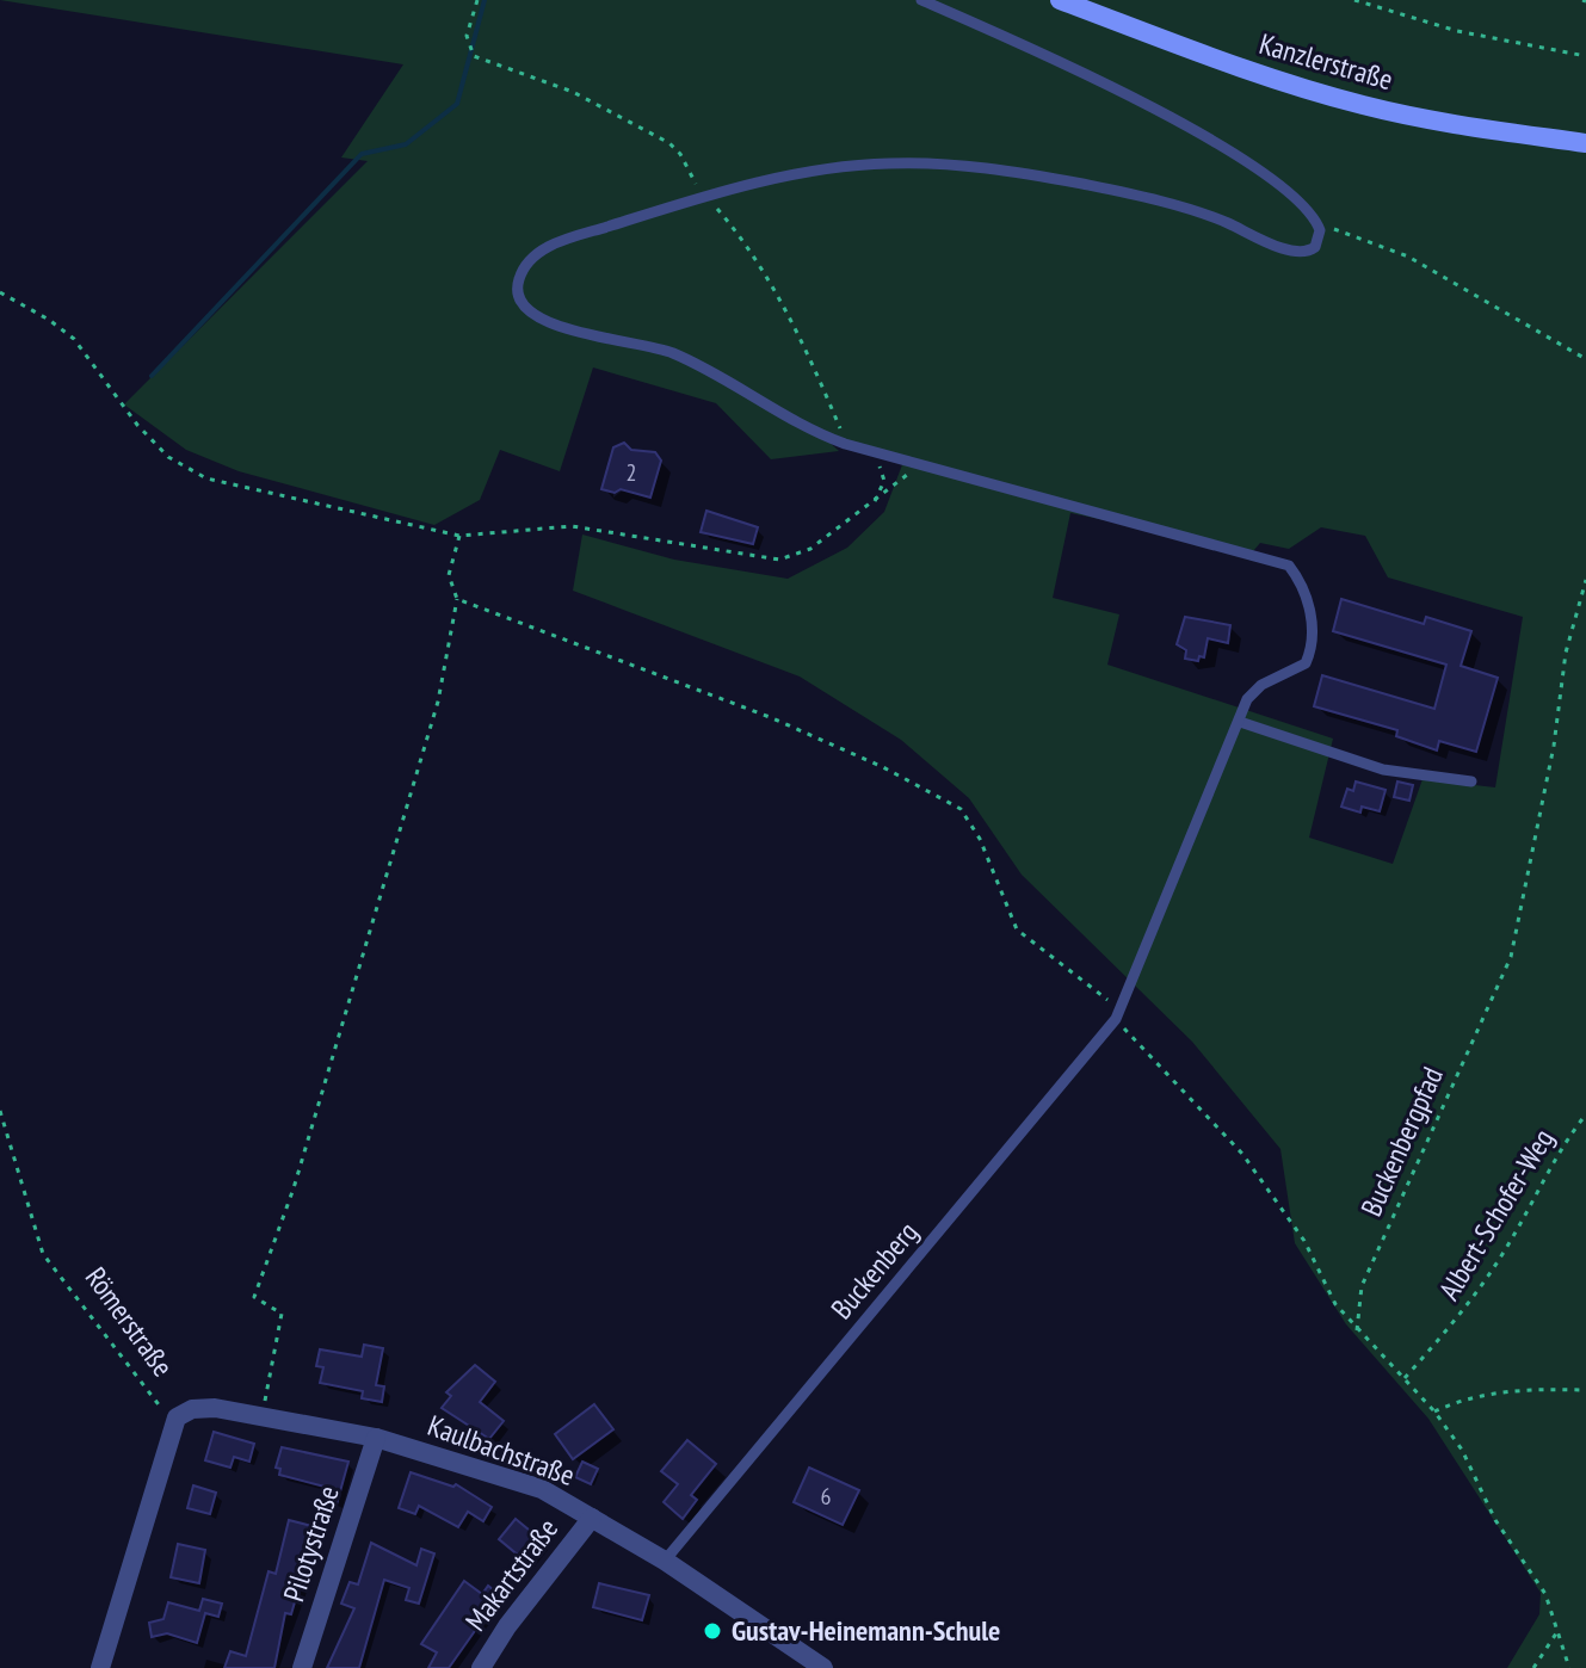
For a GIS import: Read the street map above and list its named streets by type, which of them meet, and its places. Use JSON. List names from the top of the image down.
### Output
{
  "streets": {
    "main road": ["Kanzlerstraße"],
    "street": [
      "Römerstraße",
      "Kaulbachstraße",
      "Pilotystraße",
      "Makartstraße"
    ],
    "lane": ["Buckenberg"],
    "path": ["Buckenbergpfad", "Albert-Schofer-Weg"]
  },
  "crossings": [
    ["Buckenberg", "Kaulbachstraße"],
    ["Römerstraße", "Kaulbachstraße"],
    ["Kaulbachstraße", "Pilotystraße"],
    ["Kaulbachstraße", "Makartstraße"]
  ],
  "places": ["Gustav-Heinemann-Schule"],
  "house_numbers": ["2", "6"]
}
